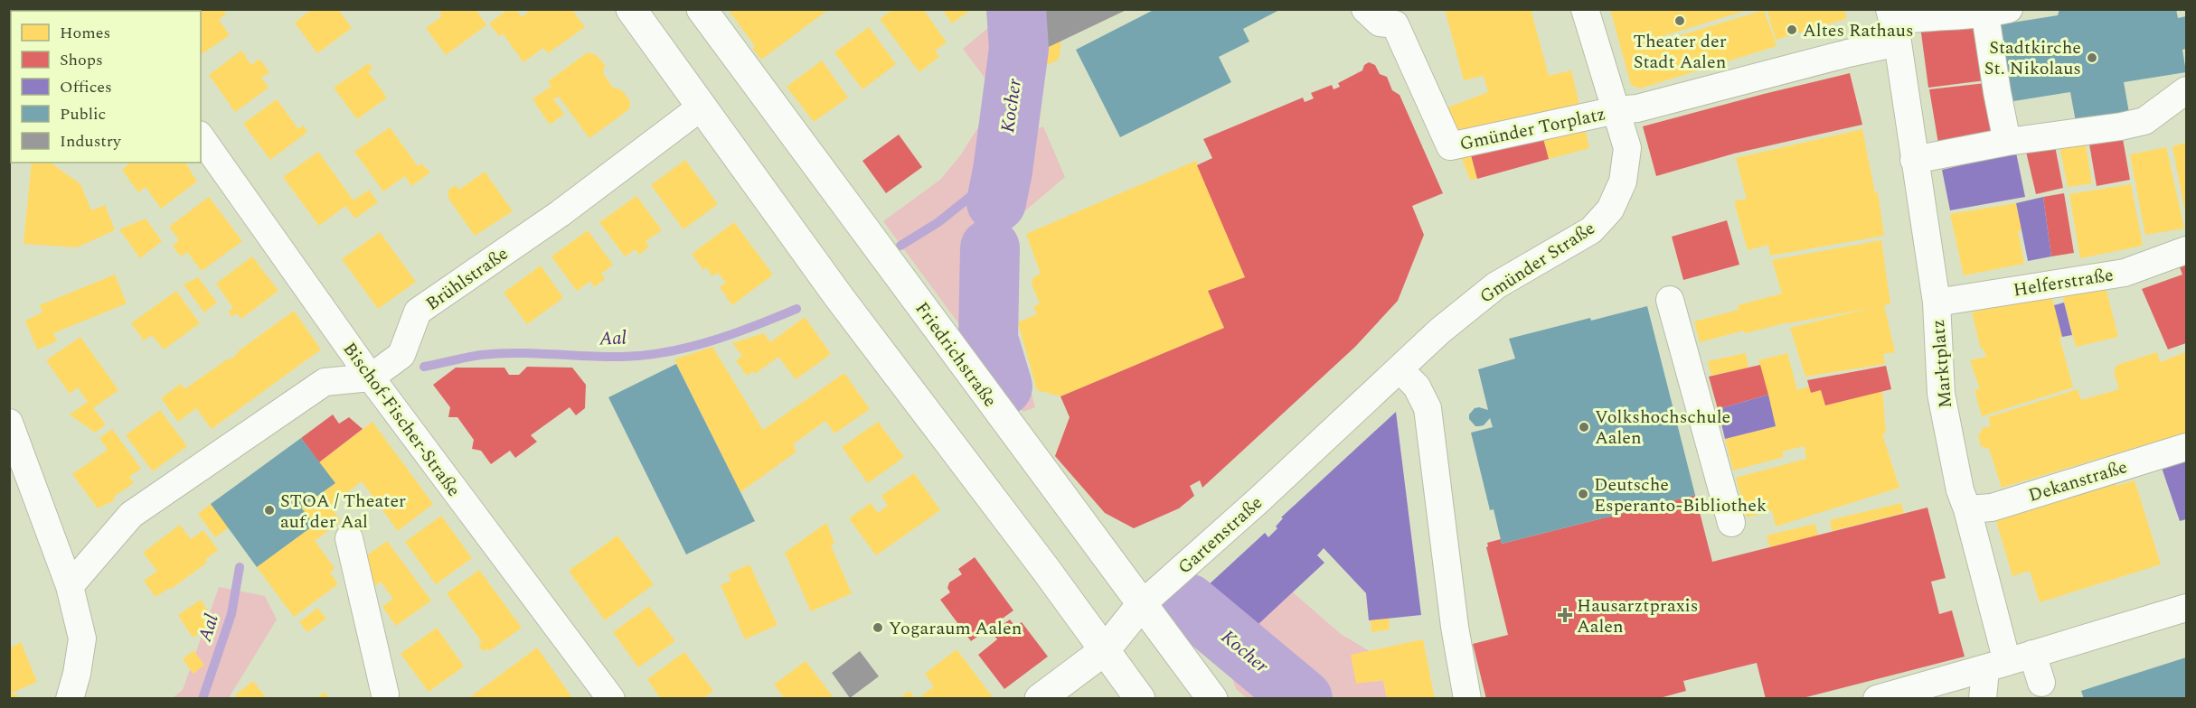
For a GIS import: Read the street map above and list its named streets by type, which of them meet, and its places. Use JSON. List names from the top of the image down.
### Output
{
  "streets": {
    "main road": ["Friedrichstraße", "Gartenstraße"],
    "street": [
      "Gmünder Torplatz",
      "Gmünder Straße",
      "Brühlstraße",
      "Helferstraße",
      "Marktplatz",
      "Bischof-Fischer-Straße",
      "Dekanstraße"
    ]
  },
  "crossings": [
    ["Gmünder Torplatz", "Gmünder Straße"],
    ["Gmünder Straße", "Gartenstraße"],
    ["Brühlstraße", "Bischof-Fischer-Straße"],
    ["Helferstraße", "Marktplatz"],
    ["Friedrichstraße", "Gartenstraße"],
    ["Marktplatz", "Dekanstraße"]
  ],
  "water": ["Kocher", "Aal"],
  "places": {
    "other": [
      "Theater der Stadt Aalen",
      "Altes Rathaus",
      "Stadtkirche St. Nikolaus",
      "Volkshochschule Aalen",
      "Deutsche Esperanto-Bibliothek",
      "STOA / Theater auf der Aal",
      "Yogaraum Aalen"
    ],
    "health": ["Hausarztpraxis Aalen"]
  },
  "legend": [
    "Homes",
    "Shops",
    "Offices",
    "Public",
    "Industry"
  ]
}
